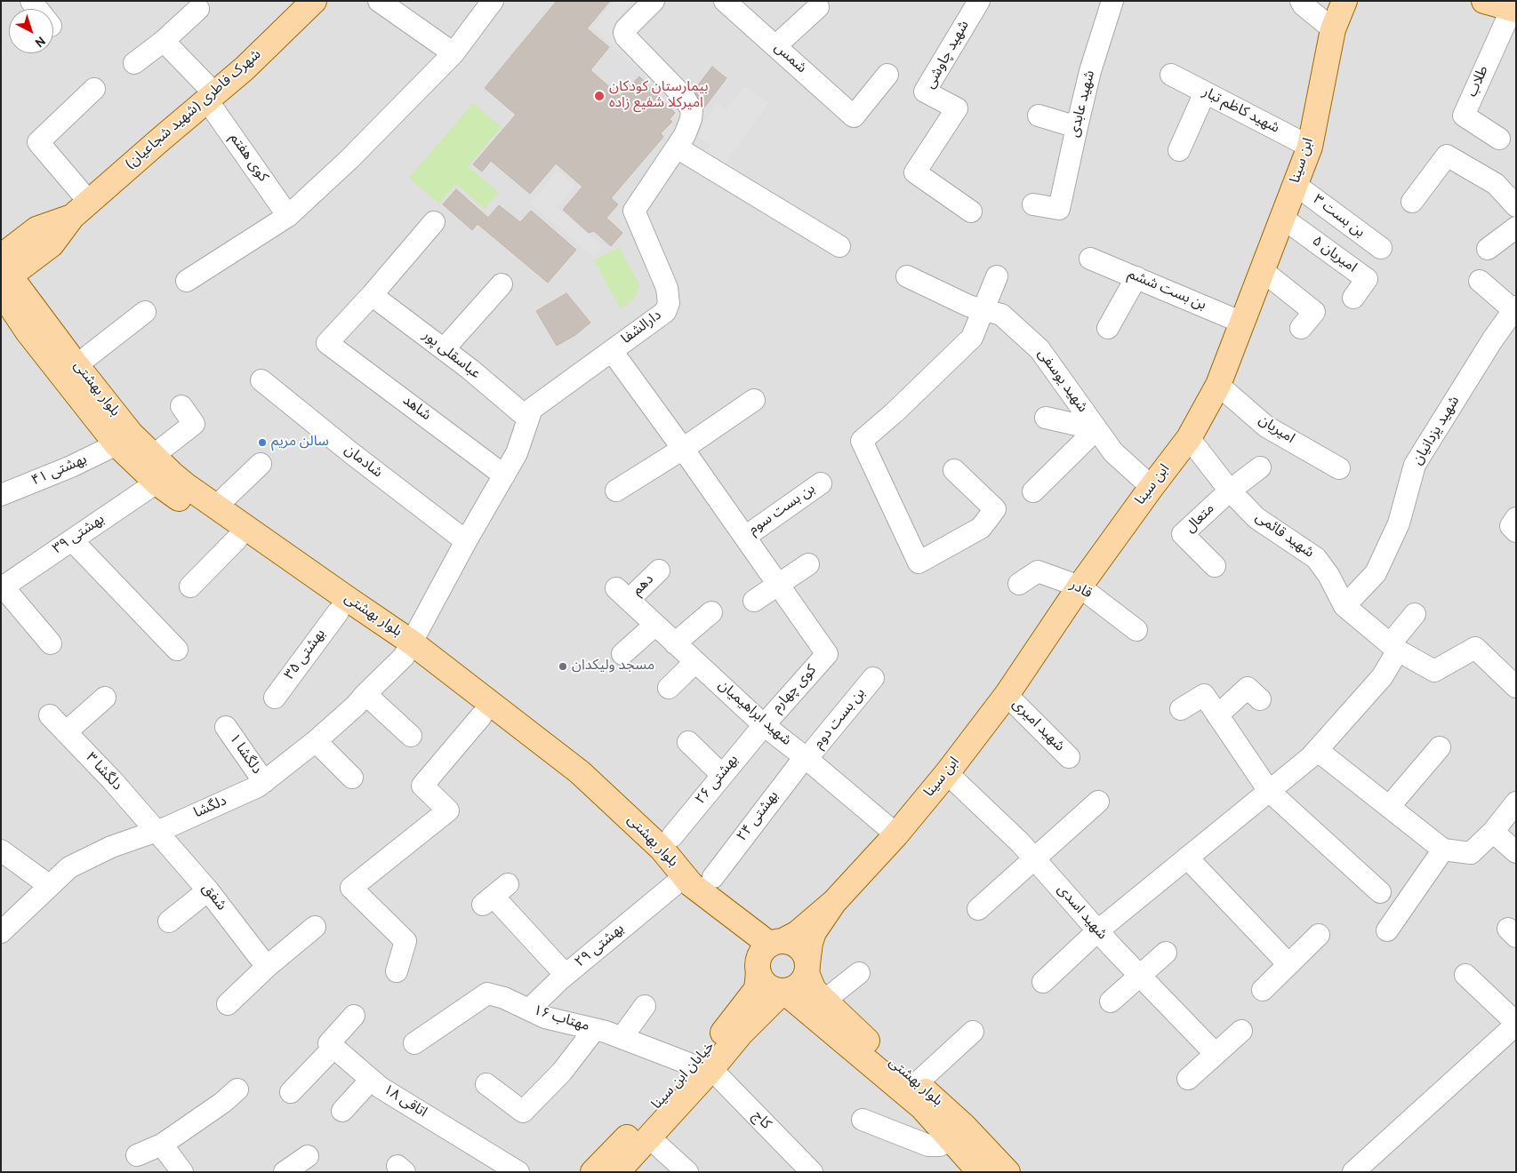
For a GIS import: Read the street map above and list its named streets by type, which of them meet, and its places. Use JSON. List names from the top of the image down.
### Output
{
  "streets": {
    "main road": [
      "شهرک فاطری (شهید شجاعیان)",
      "ابن سینا",
      "بلوار بهشتی",
      "خیابان ابن سینا"
    ],
    "street": [
      "شهید چاوشی",
      "شمس",
      "طلاب",
      "شهید عابدی",
      "شهید کاظم تبار",
      "کوی هفتم",
      "بن بست ۳",
      "امیریان ۵",
      "بن بست ششم",
      "دارالشفا",
      "عباسقلی پور",
      "شهید یوسفی",
      "شاهد",
      "امیریان",
      "شهید یزدانیان",
      "شادمان",
      "بهشتی ۴۱",
      "بن بست سوم",
      "متعال",
      "بهشتی ۳۹",
      "شهید قائمی",
      "دهم",
      "قادر",
      "بهشتی ۳۵",
      "کوی چهارم",
      "شهید ابراهیمیان",
      "بن بست دوم",
      "شهید امیری",
      "دلگشا ۱",
      "دلگشا ۳",
      "بهشتی ۲۶",
      "دلگشا",
      "بهشتی ۲۴",
      "شفق",
      "شهید اسدی",
      "بهشتی ۲۹",
      "مهتاب ۱۶",
      "اتاقی ۱۸",
      "کاج"
    ]
  },
  "crossings": [
    ["شهرک فاطری (شهید شجاعیان)", "کوی هفتم"],
    ["شهرک فاطری (شهید شجاعیان)", "بلوار بهشتی"],
    ["شهید کاظم تبار", "ابن سینا"],
    ["ابن سینا", "بن بست ۳"],
    ["ابن سینا", "امیریان ۵"],
    ["ابن سینا", "بن بست ششم"],
    ["ابن سینا", "شهید یوسفی"],
    ["ابن سینا", "امیریان"],
    ["ابن سینا", "شهید قائمی"],
    ["ابن سینا", "قادر"],
    ["ابن سینا", "شهید ابراهیمیان"],
    ["ابن سینا", "شهید امیری"],
    ["ابن سینا", "شهید اسدی"],
    ["دارالشفا", "عباسقلی پور"],
    ["دارالشفا", "بلوار بهشتی"],
    ["دارالشفا", "شاهد"],
    ["دارالشفا", "شادمان"],
    ["دارالشفا", "دلگشا"],
    ["عباسقلی پور", "شاهد"],
    ["بلوار بهشتی", "بهشتی ۴۱"],
    ["بلوار بهشتی", "بهشتی ۳۹"],
    ["بلوار بهشتی", "بهشتی ۳۵"],
    ["بلوار بهشتی", "دلگشا"],
    ["بلوار بهشتی", "بهشتی ۲۹"],
    ["بلوار بهشتی", "خیابان ابن سینا"],
    ["شهید یزدانیان", "شهید قائمی"],
    ["متعال", "شهید قائمی"],
    ["دهم", "شهید ابراهیمیان"],
    ["کوی چهارم", "شهید ابراهیمیان"],
    ["کوی چهارم", "بهشتی ۲۶"],
    ["شهید ابراهیمیان", "بن بست دوم"],
    ["شهید ابراهیمیان", "بهشتی ۲۶"],
    ["شهید ابراهیمیان", "بهشتی ۲۴"],
    ["بن بست دوم", "بهشتی ۲۴"],
    ["دلگشا ۱", "دلگشا"],
    ["دلگشا ۳", "دلگشا"],
    ["دلگشا ۳", "شفق"],
    ["دلگشا", "شفق"],
    ["بهشتی ۲۹", "مهتاب ۱۶"],
    ["مهتاب ۱۶", "خیابان ابن سینا"],
    ["مهتاب ۱۶", "کاج"],
    ["خیابان ابن سینا", "کاج"]
  ],
  "places": ["بیمارستان کودکان امیرکلا شفیع زاده", "سالن مریم", "مسجد ولیکدان"],
  "north": "bottom right"
}
